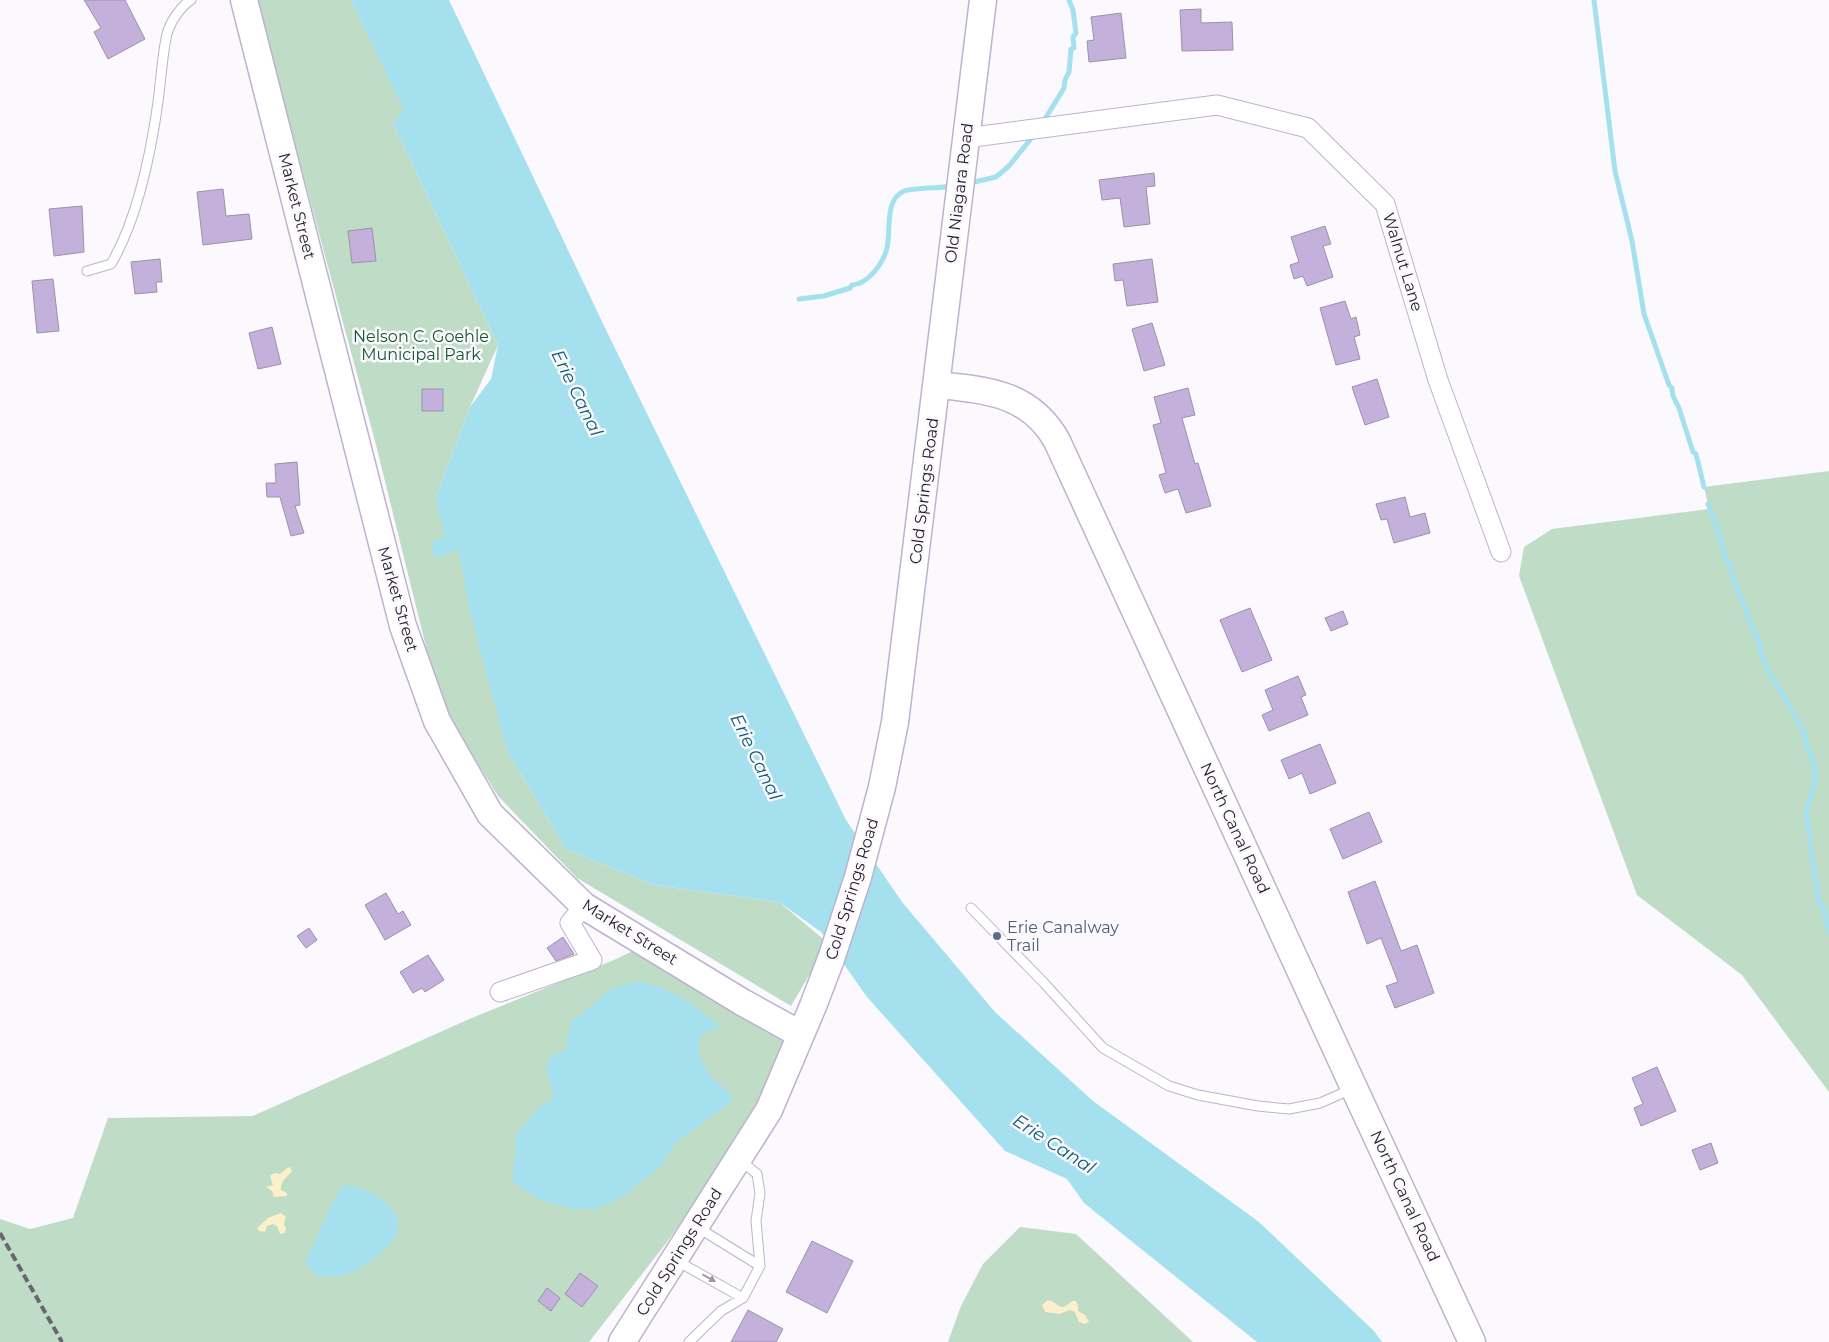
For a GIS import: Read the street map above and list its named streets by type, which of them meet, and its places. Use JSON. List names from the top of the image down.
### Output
{
  "streets": {
    "street": [
      "Old Niagara Road",
      "Market Street",
      "Walnut Lane",
      "Cold Springs Road",
      "North Canal Road"
    ]
  },
  "crossings": [
    ["Old Niagara Road", "Walnut Lane"],
    ["Old Niagara Road", "Cold Springs Road"],
    ["Old Niagara Road", "North Canal Road"],
    ["Market Street", "Cold Springs Road"],
    ["Cold Springs Road", "North Canal Road"]
  ],
  "water": ["Erie Canal"],
  "parks": ["Nelson C. Goehle Municipal Park"],
  "places": ["Erie Canalway Trail"]
}
